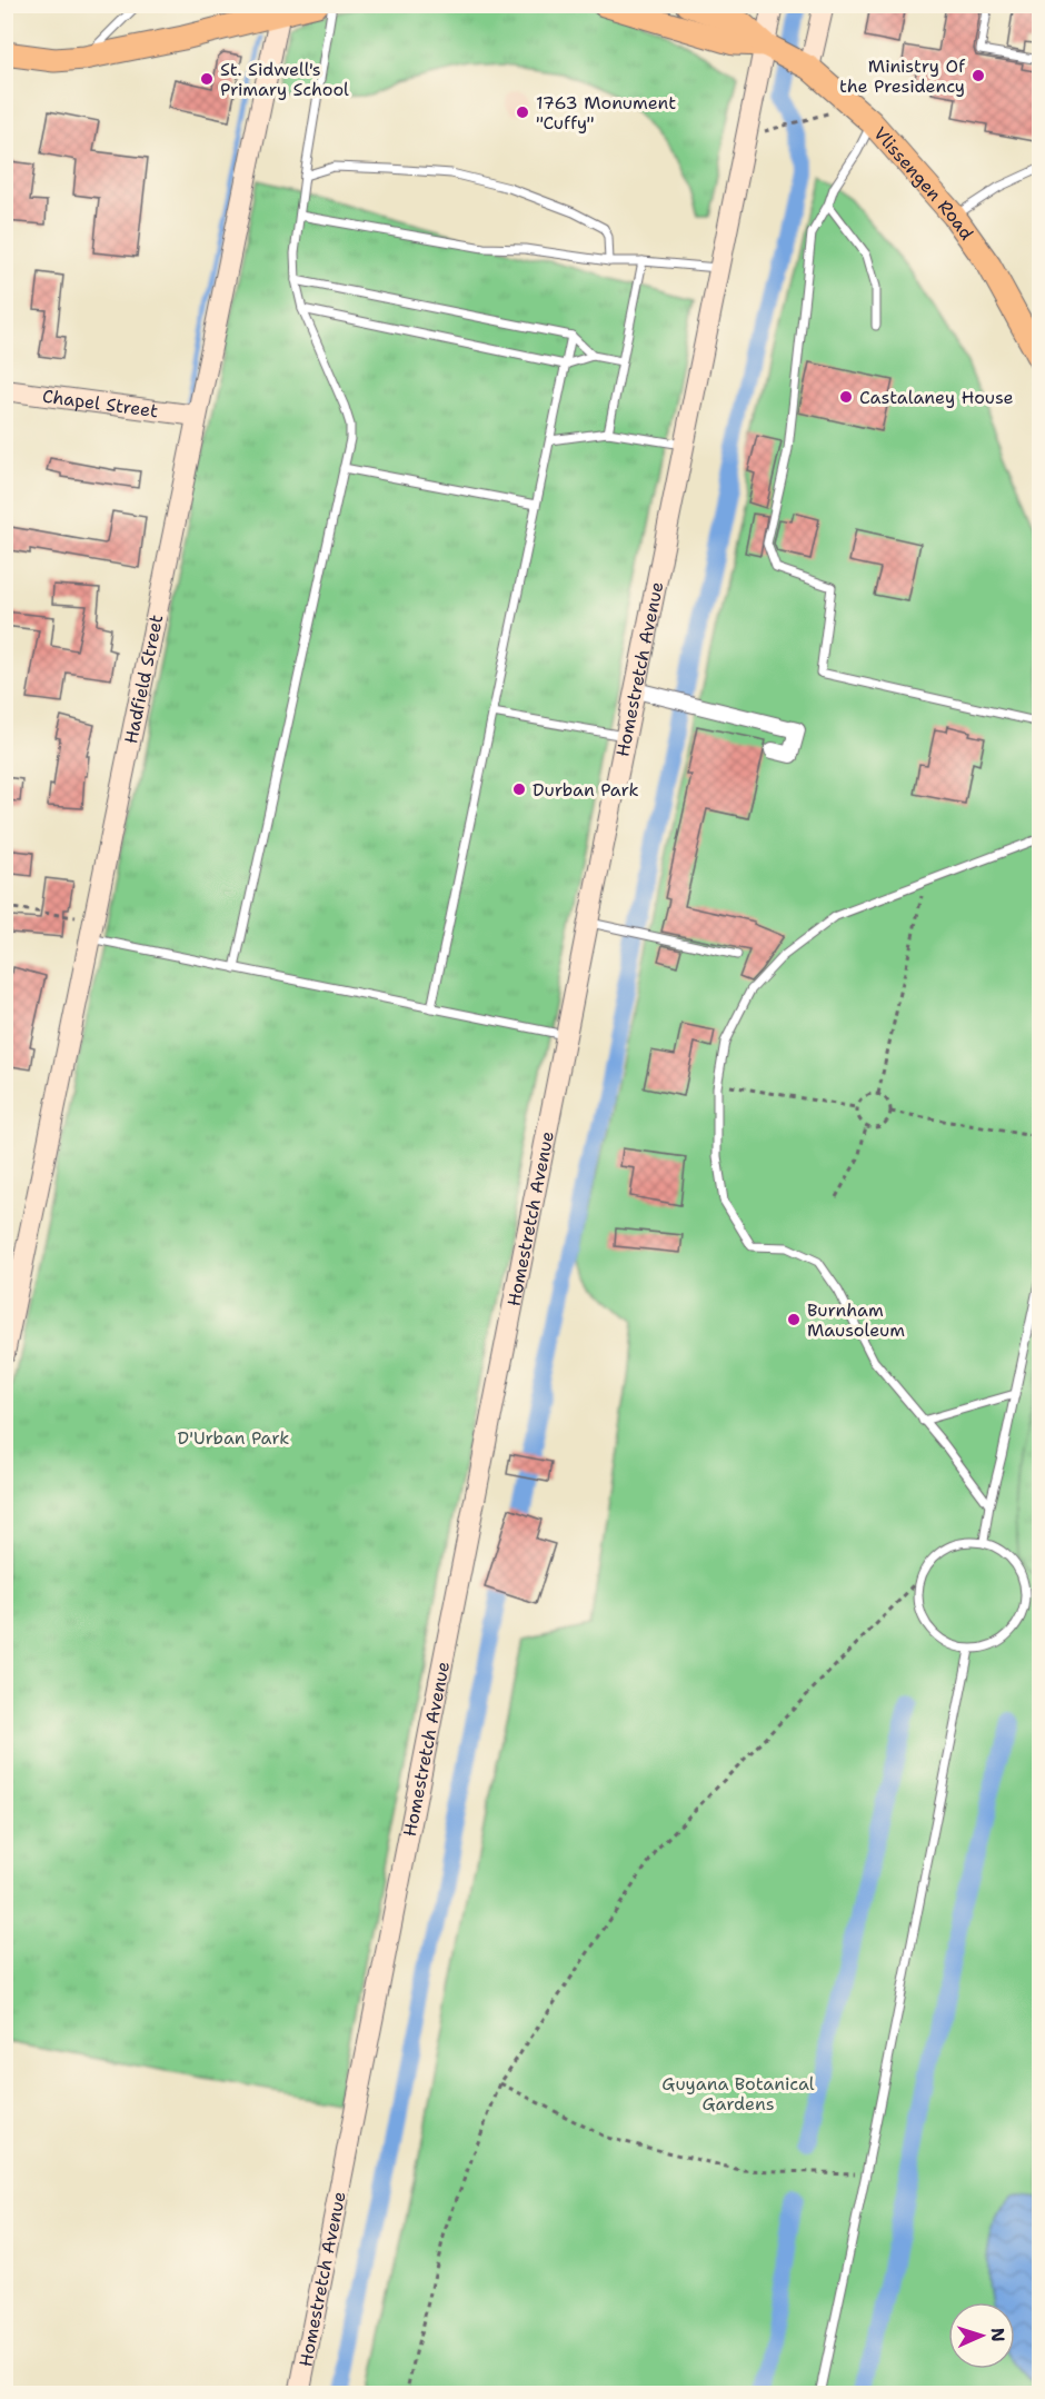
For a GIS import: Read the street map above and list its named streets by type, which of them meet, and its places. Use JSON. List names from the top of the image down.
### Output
{
  "streets": {
    "main road": [
      "Vlissengen Road",
      "Chapel Street",
      "Homestretch Avenue",
      "Hadfield Street"
    ]
  },
  "crossings": [
    ["Vlissengen Road", "Homestretch Avenue"],
    ["Chapel Street", "Hadfield Street"]
  ],
  "parks": ["D'Urban Park", "Guyana Botanical Gardens"],
  "places": [
    "Ministry Of the Presidency",
    "St. Sidwell's Primary School",
    "1763 Monument \"Cuffy\"",
    "Castalaney House",
    "Durban Park",
    "Burnham Mausoleum"
  ],
  "north": "right"
}
